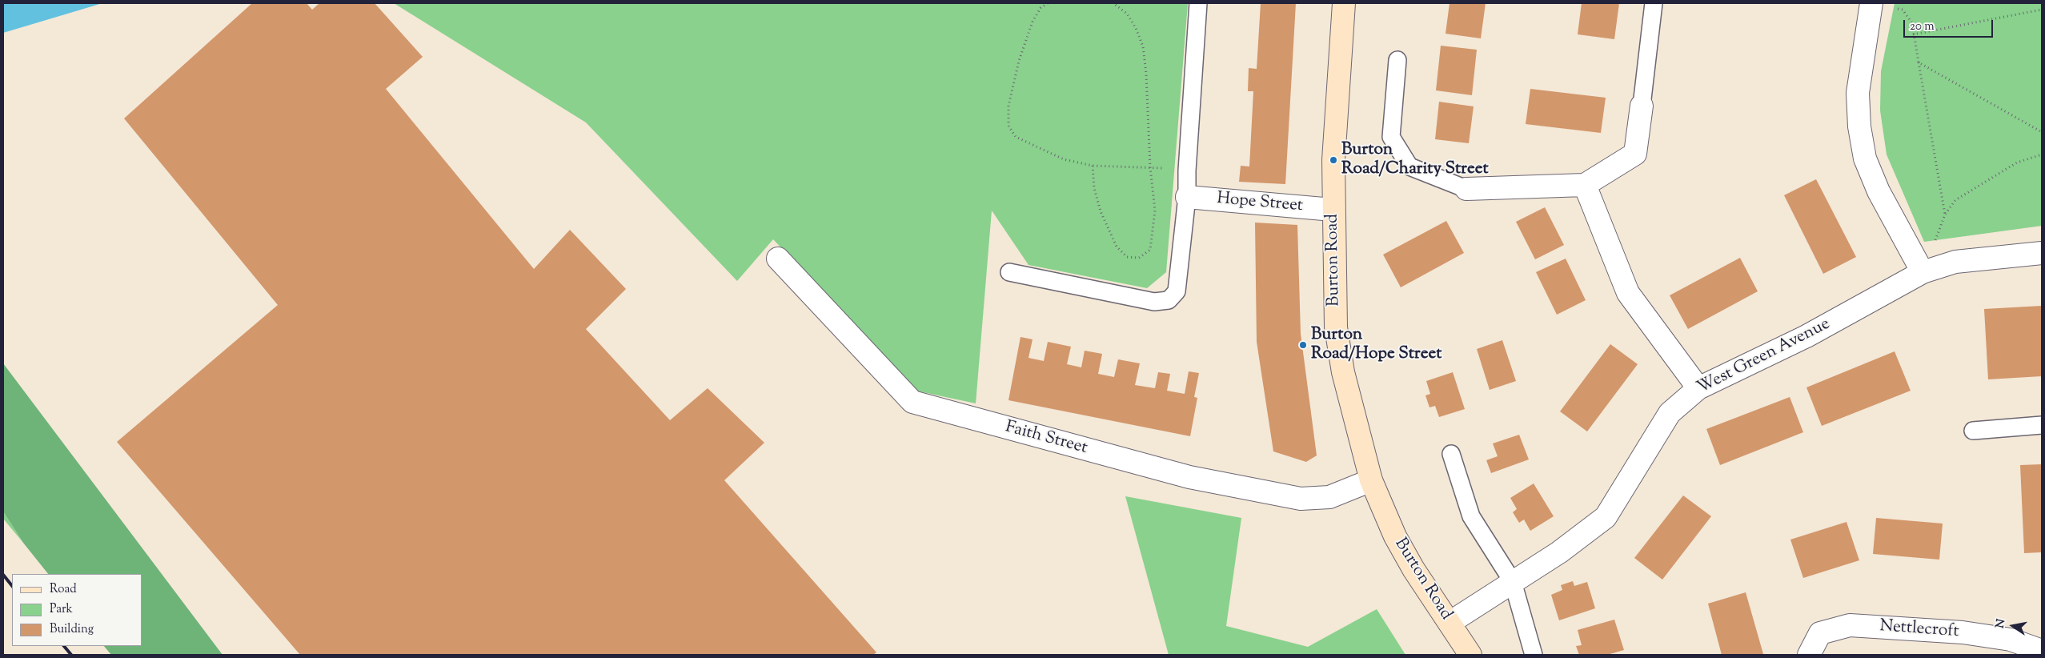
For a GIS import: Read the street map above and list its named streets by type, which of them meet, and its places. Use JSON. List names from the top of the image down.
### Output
{
  "streets": {
    "street": [
      "Hope Street",
      "Burton Road",
      "West Green Avenue",
      "Faith Street",
      "Nettlecroft"
    ]
  },
  "crossings": [
    ["Hope Street", "Burton Road"],
    ["Burton Road", "West Green Avenue"],
    ["Burton Road", "Faith Street"]
  ],
  "places": ["Burton Road/Charity Street", "Burton Road/Hope Street"],
  "legend": ["Road", "Park", "Building"],
  "scale_bar": "20 m",
  "north": "left"
}
